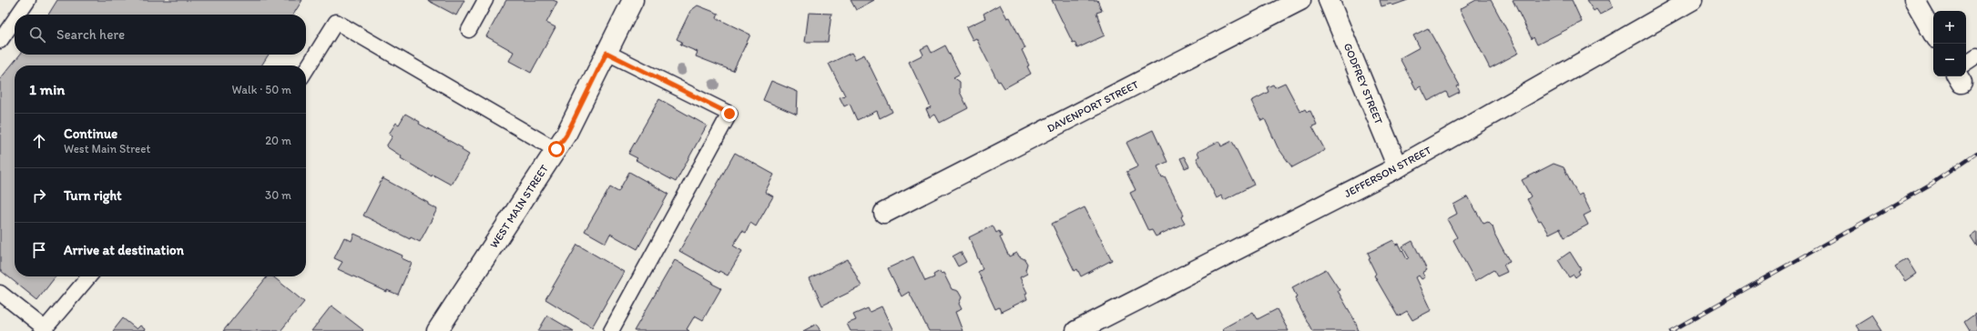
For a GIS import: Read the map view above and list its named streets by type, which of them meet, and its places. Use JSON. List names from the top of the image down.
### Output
{
  "streets": {
    "street": [
      "GODFREY STREET",
      "DAVENPORT STREET",
      "JEFFERSON STREET",
      "WEST MAIN STREET"
    ]
  },
  "crossings": [
    ["GODFREY STREET", "JEFFERSON STREET"]
  ],
  "page": {
    "map_buttons": ["+", "−"],
    "search": "Search here",
    "heading": ["1 min", "Walk · 50 m"],
    "list": [
      ["Continue", "West Main Street", "20 m"],
      ["Turn right", "30 m"],
      "Arrive at destination"
    ]
  }
}
